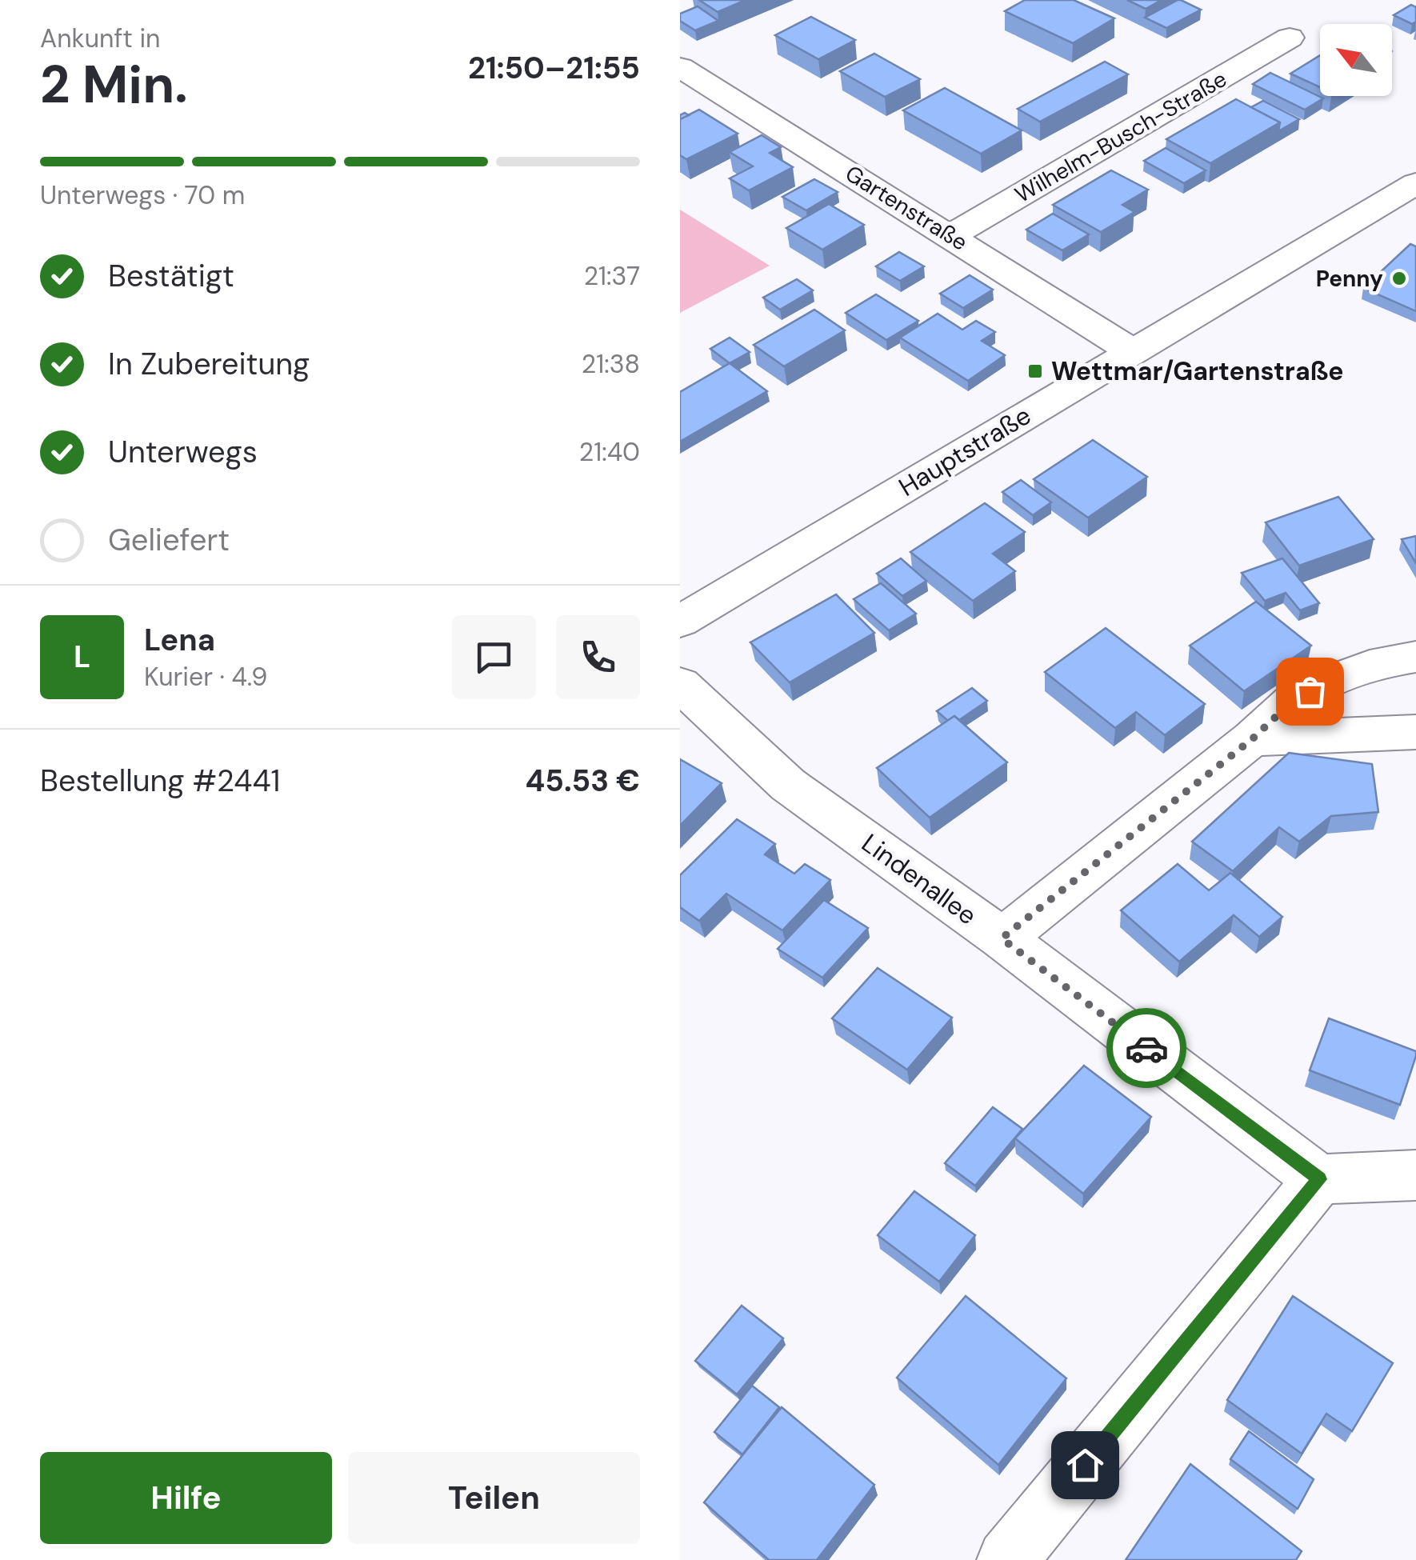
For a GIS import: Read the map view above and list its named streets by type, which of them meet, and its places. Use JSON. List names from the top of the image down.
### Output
{
  "streets": {
    "street": [
      "Wilhelm-Busch-Straße",
      "Gartenstraße",
      "Hauptstraße",
      "Lindenallee"
    ]
  },
  "crossings": [
    ["Wilhelm-Busch-Straße", "Gartenstraße"],
    ["Gartenstraße", "Hauptstraße"]
  ],
  "places": {
    "other": ["Penny"],
    "transit": ["Wettmar/Gartenstraße"]
  },
  "north": "top left",
  "page": {
    "heading": ["2 Min.", "Ankunft in", "21:50–21:55"],
    "panel": [
      "Lena",
      "Kurier · 4.9",
      "Bestellung #2441",
      "45.53 €"
    ],
    "bar": "Unterwegs · 70 m",
    "list": [
      ["Bestätigt", "21:37"],
      ["In Zubereitung", "21:38"],
      ["Unterwegs", "21:40"],
      "Geliefert"
    ],
    "round": "L",
    "buttons": ["Hilfe", "Teilen"]
  }
}
